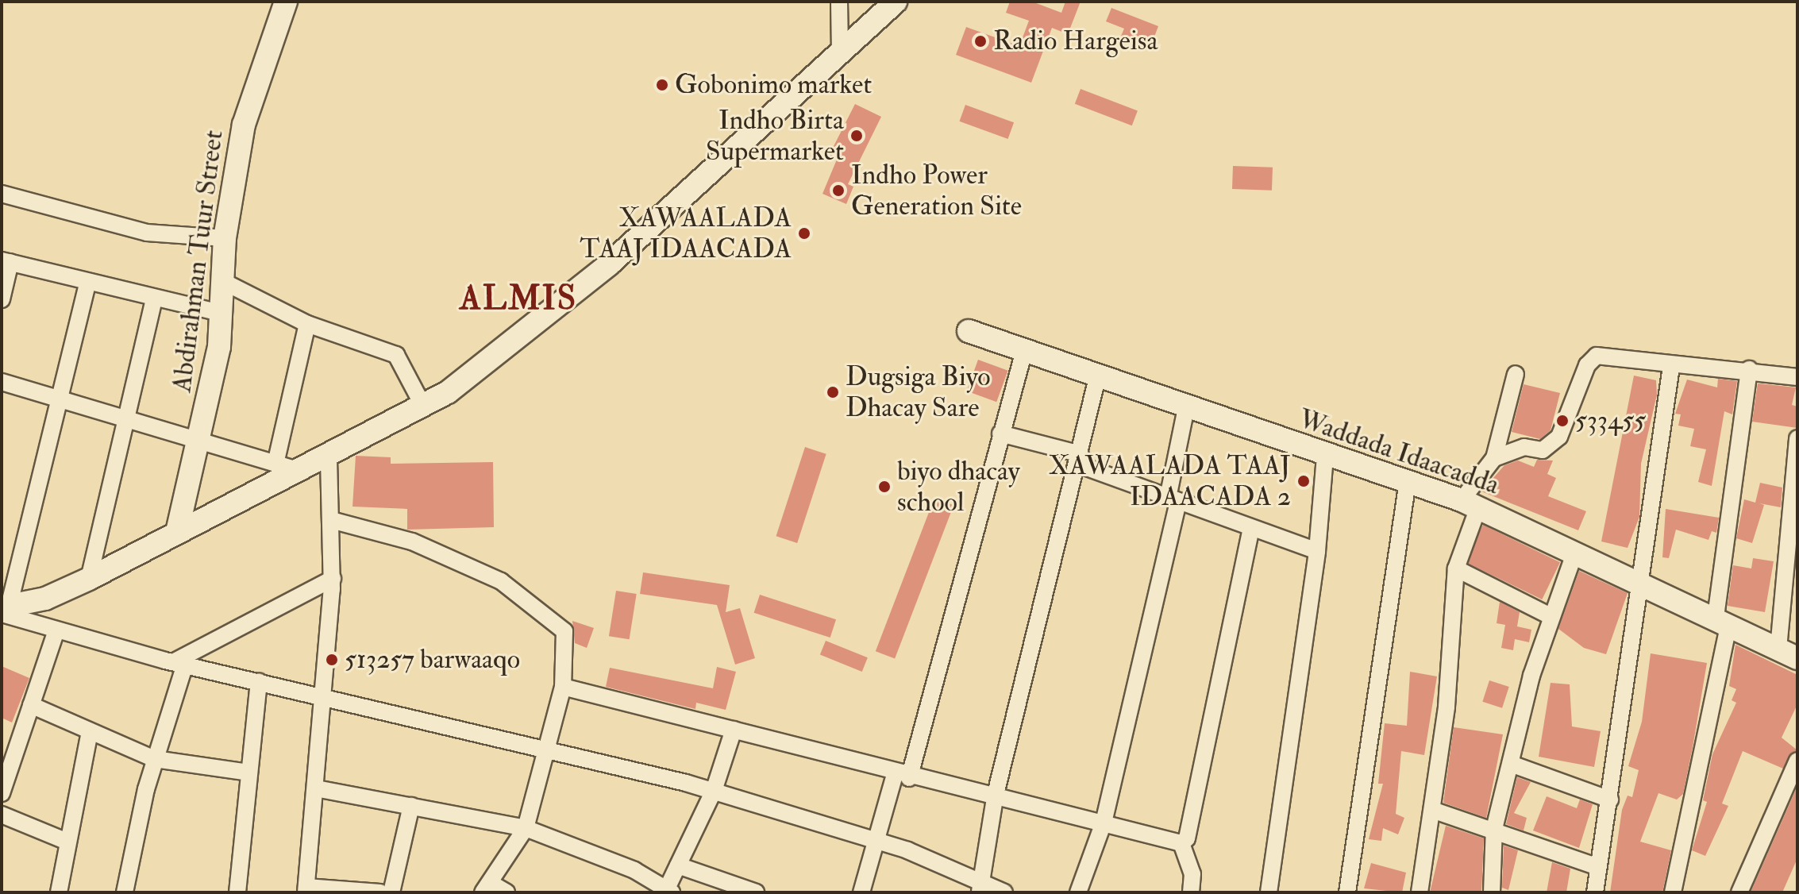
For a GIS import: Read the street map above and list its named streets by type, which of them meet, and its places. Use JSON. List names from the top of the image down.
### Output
{
  "streets": {
    "street": ["Abdirahman Tuur Street", "Waddada Idaacadda"]
  },
  "districts": ["ALMIS"],
  "places": [
    "Radio Hargeisa",
    "Gobonimo market",
    "Indho Birta Supermarket",
    "Indho Power Generation Site",
    "XAWAALADA TAAJ IDAACADA",
    "Dugsiga Biyo Dhacay Sare",
    "533455",
    "XAWAALADA TAAJ IDAACADA 2",
    "biyo dhacay school",
    "513257 barwaaqo"
  ]
}
